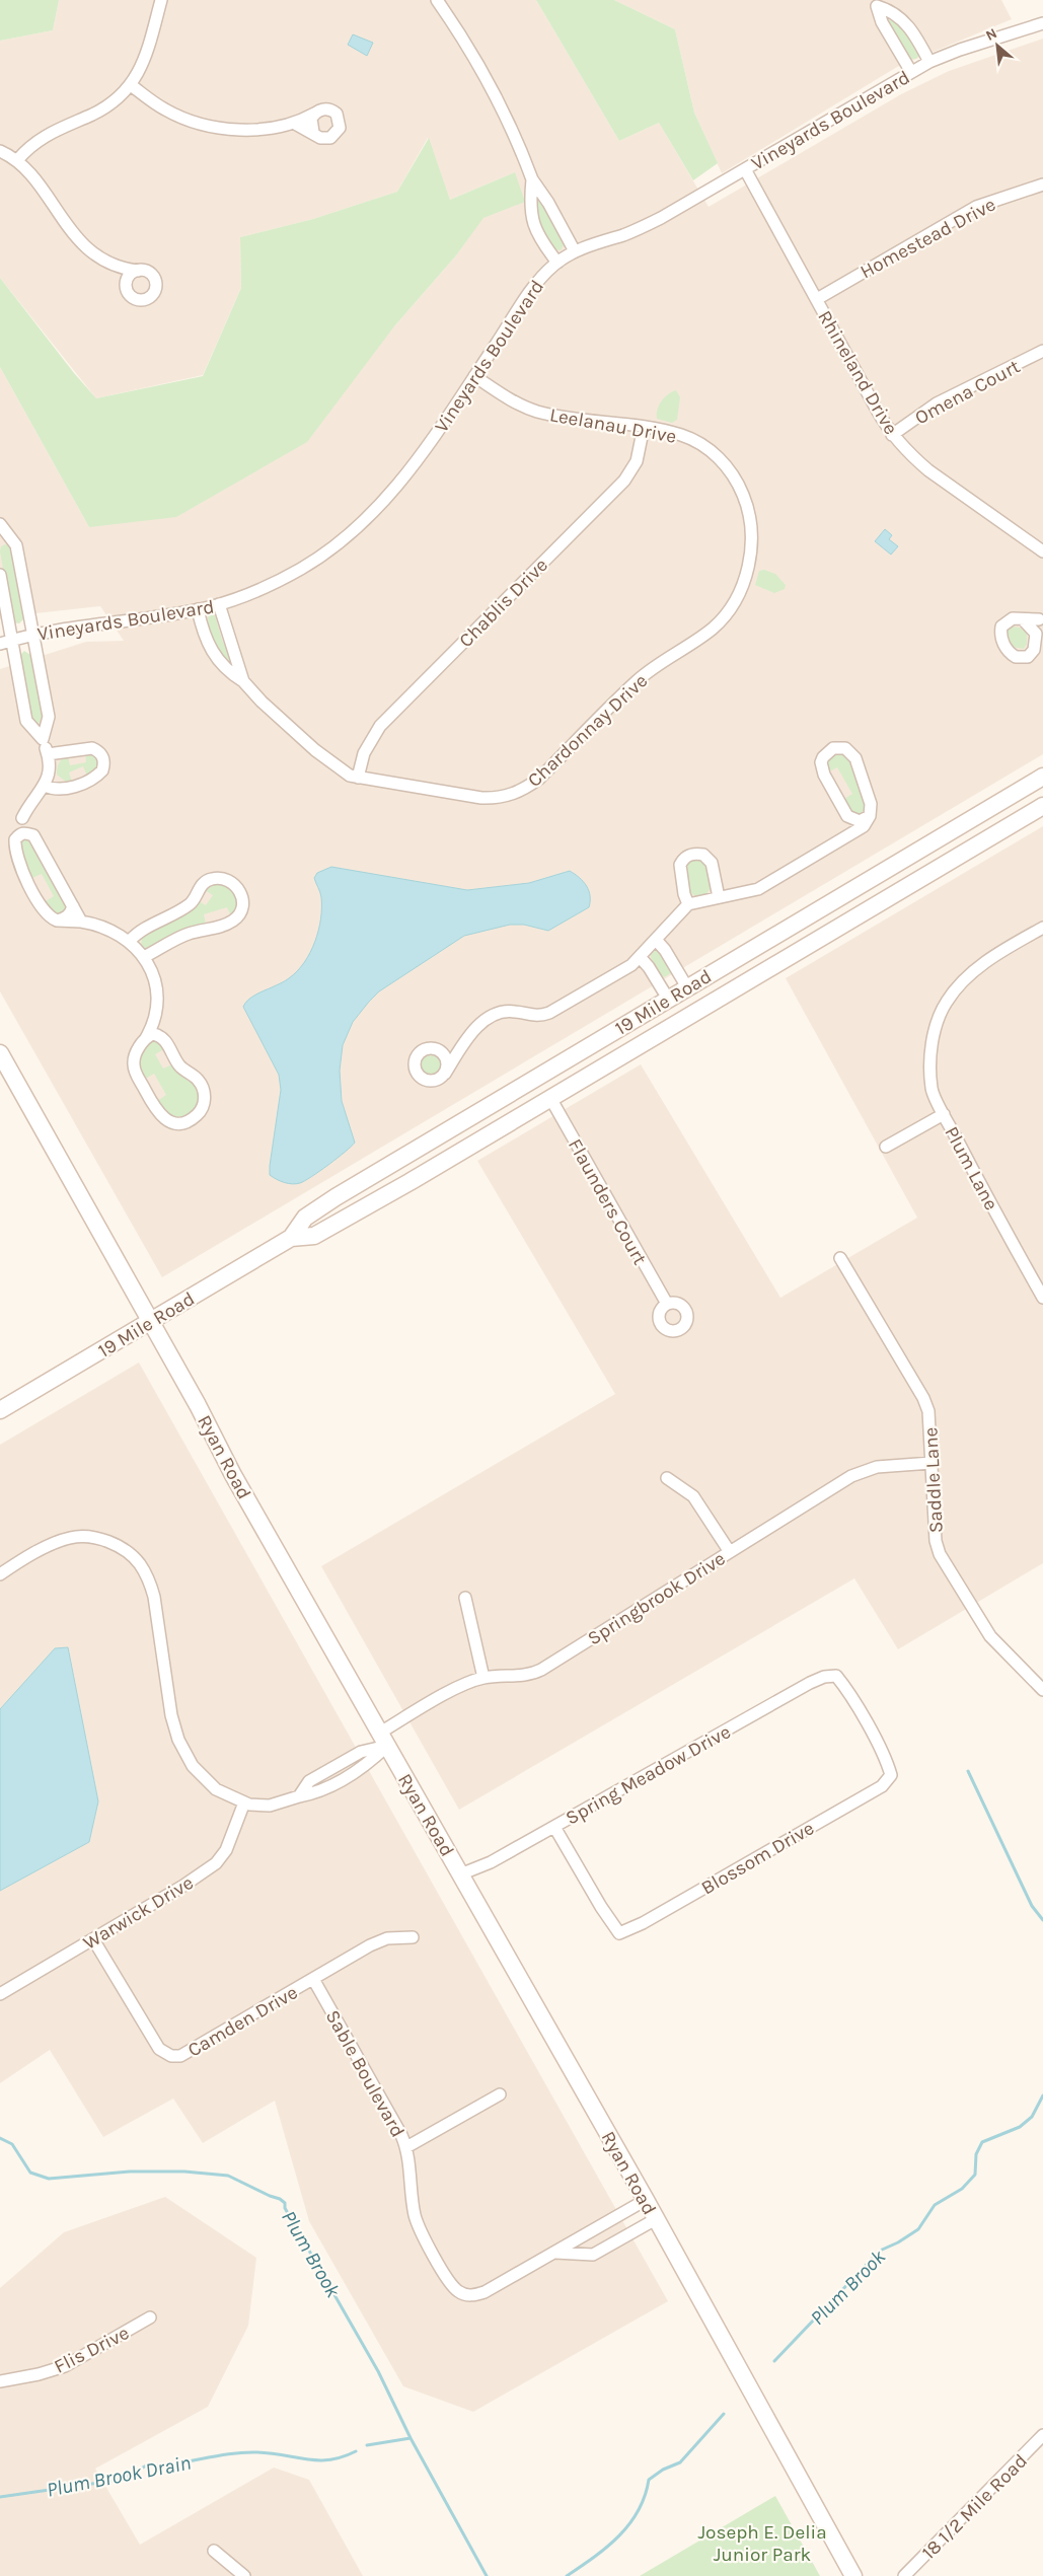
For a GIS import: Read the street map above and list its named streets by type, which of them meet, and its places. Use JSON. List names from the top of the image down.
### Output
{
  "streets": {
    "main road": ["19 Mile Road", "Ryan Road"],
    "street": [
      "Vineyards Boulevard",
      "Homestead Drive",
      "Rhineland Drive",
      "Omena Court",
      "Leelanau Drive",
      "Chablis Drive",
      "Chardonnay Drive",
      "Plum Lane",
      "Flaunders Court",
      "Saddle Lane",
      "Springbrook Drive",
      "Spring Meadow Drive",
      "Blossom Drive",
      "Warwick Drive",
      "Camden Drive",
      "Sable Boulevard",
      "Flis Drive",
      "18 1/2 Mile Road"
    ]
  },
  "crossings": [
    ["Vineyards Boulevard", "Rhineland Drive"],
    ["Vineyards Boulevard", "Leelanau Drive"],
    ["Vineyards Boulevard", "Chardonnay Drive"],
    ["Homestead Drive", "Rhineland Drive"],
    ["Rhineland Drive", "Omena Court"],
    ["Leelanau Drive", "Chablis Drive"],
    ["Leelanau Drive", "Chardonnay Drive"],
    ["Chablis Drive", "Chardonnay Drive"],
    ["19 Mile Road", "Flaunders Court"],
    ["19 Mile Road", "Ryan Road"],
    ["Ryan Road", "Springbrook Drive"],
    ["Ryan Road", "Spring Meadow Drive"],
    ["Ryan Road", "Sable Boulevard"],
    ["Saddle Lane", "Springbrook Drive"],
    ["Springbrook Drive", "Warwick Drive"],
    ["Spring Meadow Drive", "Blossom Drive"],
    ["Warwick Drive", "Camden Drive"],
    ["Camden Drive", "Sable Boulevard"]
  ],
  "water": ["Plum Brook", "Plum Brook Drain"],
  "parks": ["Joseph E. Delia Junior Park"],
  "north": "top left"
}
